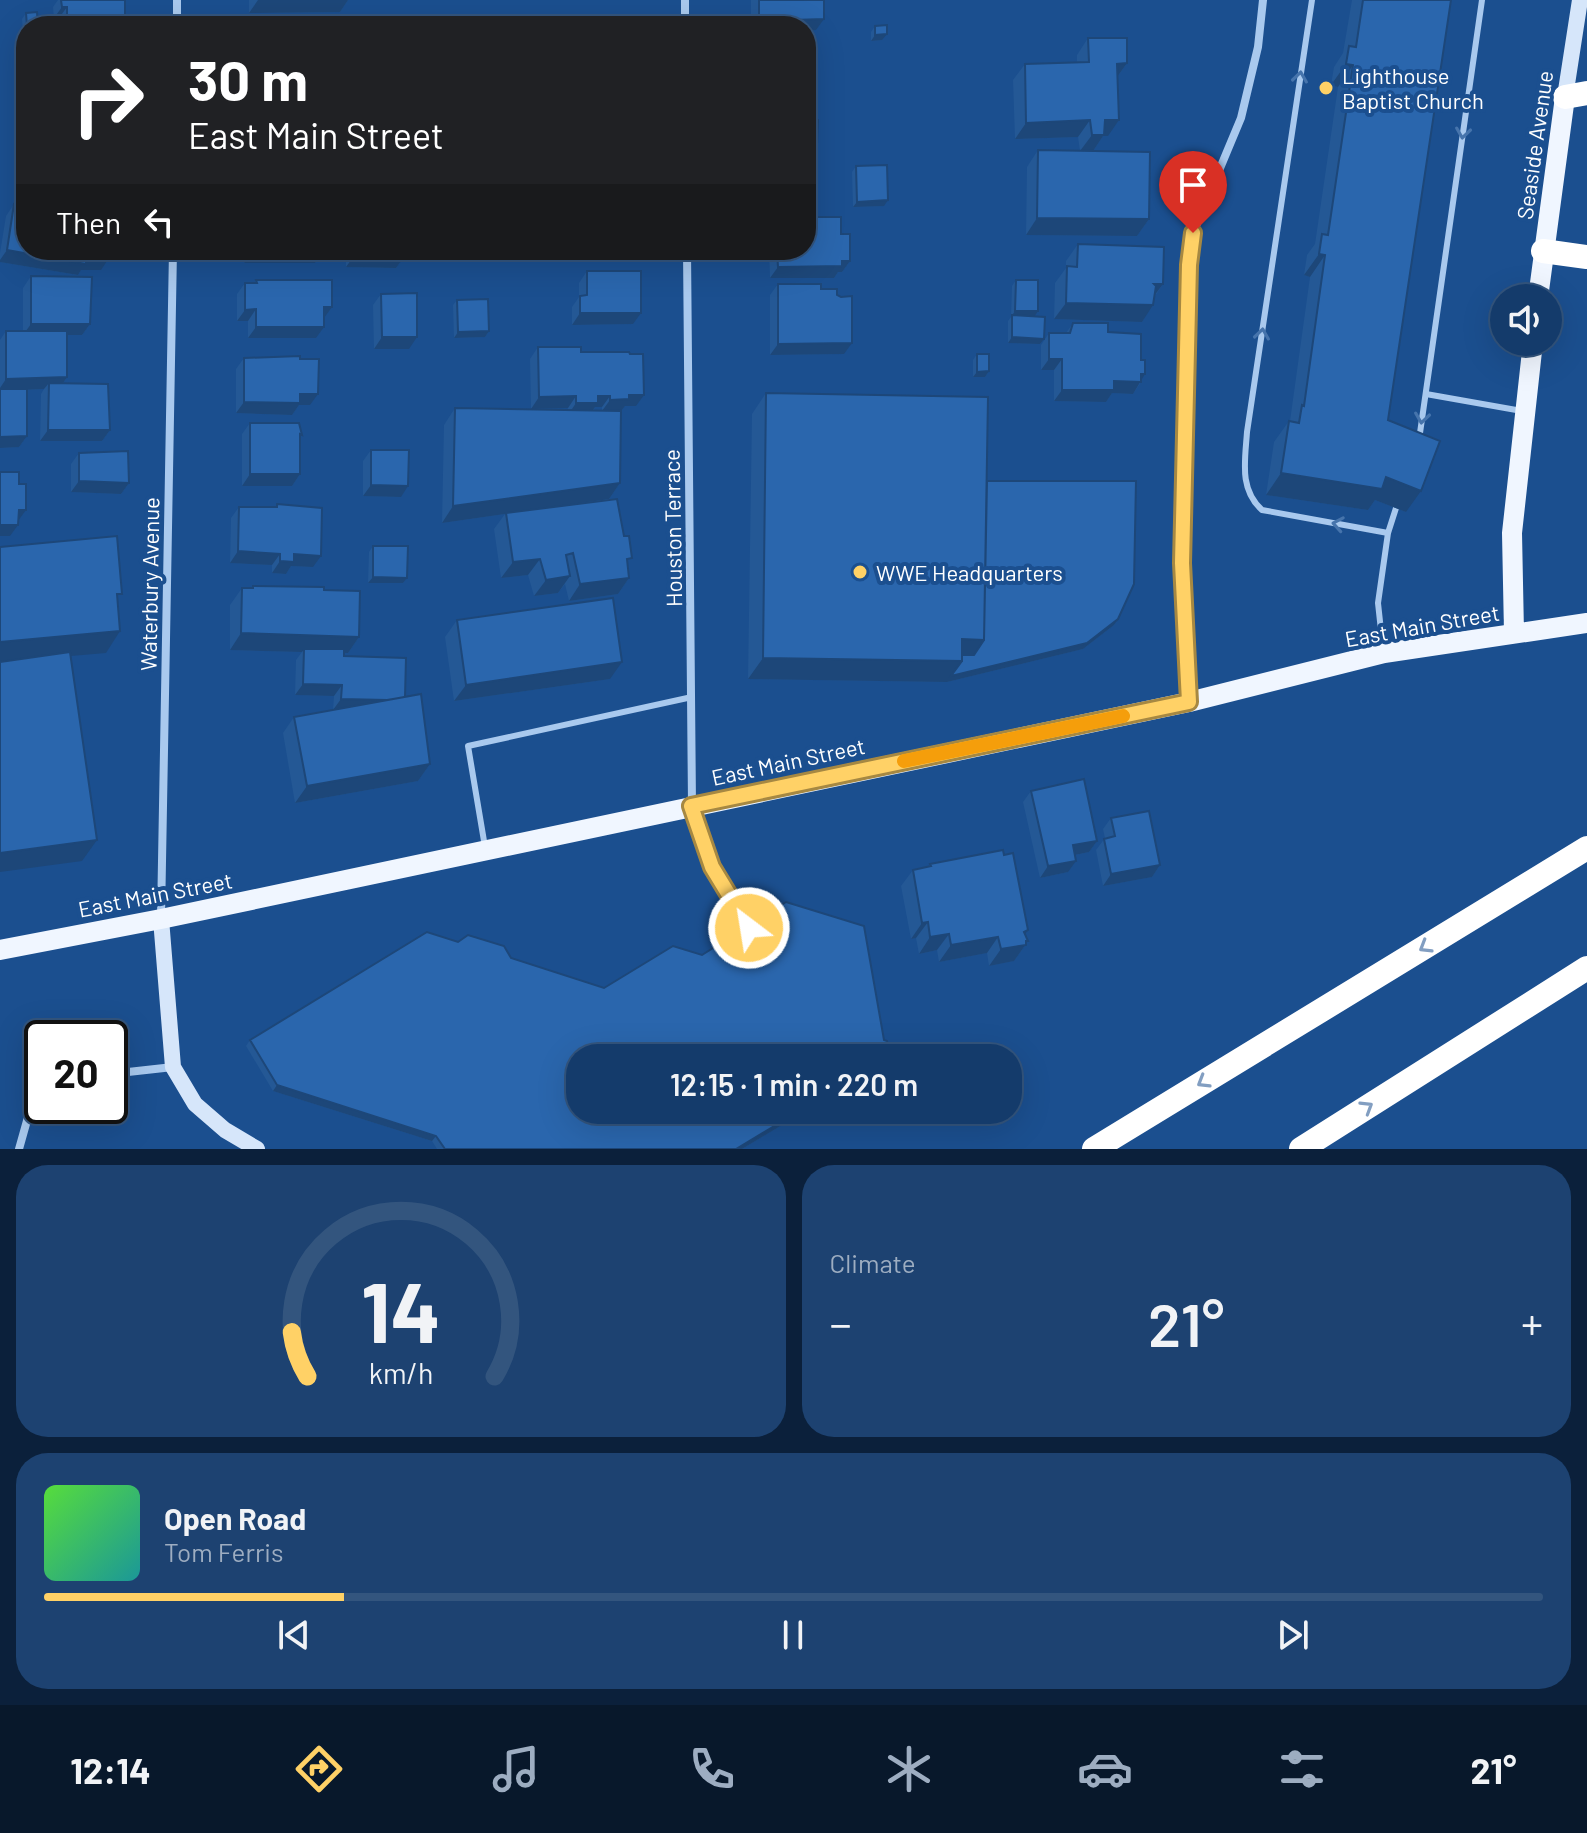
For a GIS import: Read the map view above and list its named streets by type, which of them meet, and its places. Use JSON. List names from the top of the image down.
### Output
{
  "streets": {
    "main road": ["Seaside Avenue", "East Main Street"],
    "street": ["Houston Terrace", "Waterbury Avenue"]
  },
  "crossings": [
    ["Houston Terrace", "East Main Street"],
    ["Waterbury Avenue", "East Main Street"]
  ],
  "places": ["Lighthouse Baptist Church", "WWE Headquarters"],
  "page": {
    "turn": ["30 m", "East Main Street"],
    "then": "Then",
    "limit": "20",
    "trip": "12:15 · 1 min · 220 m",
    "tile": "Climate",
    "heat": ["−", "21°", "+"],
    "song": ["Open Road", "Tom Ferris"],
    "tabs": ["12:14", "21°"],
    "gauge": ["14", "km/h"]
  }
}
